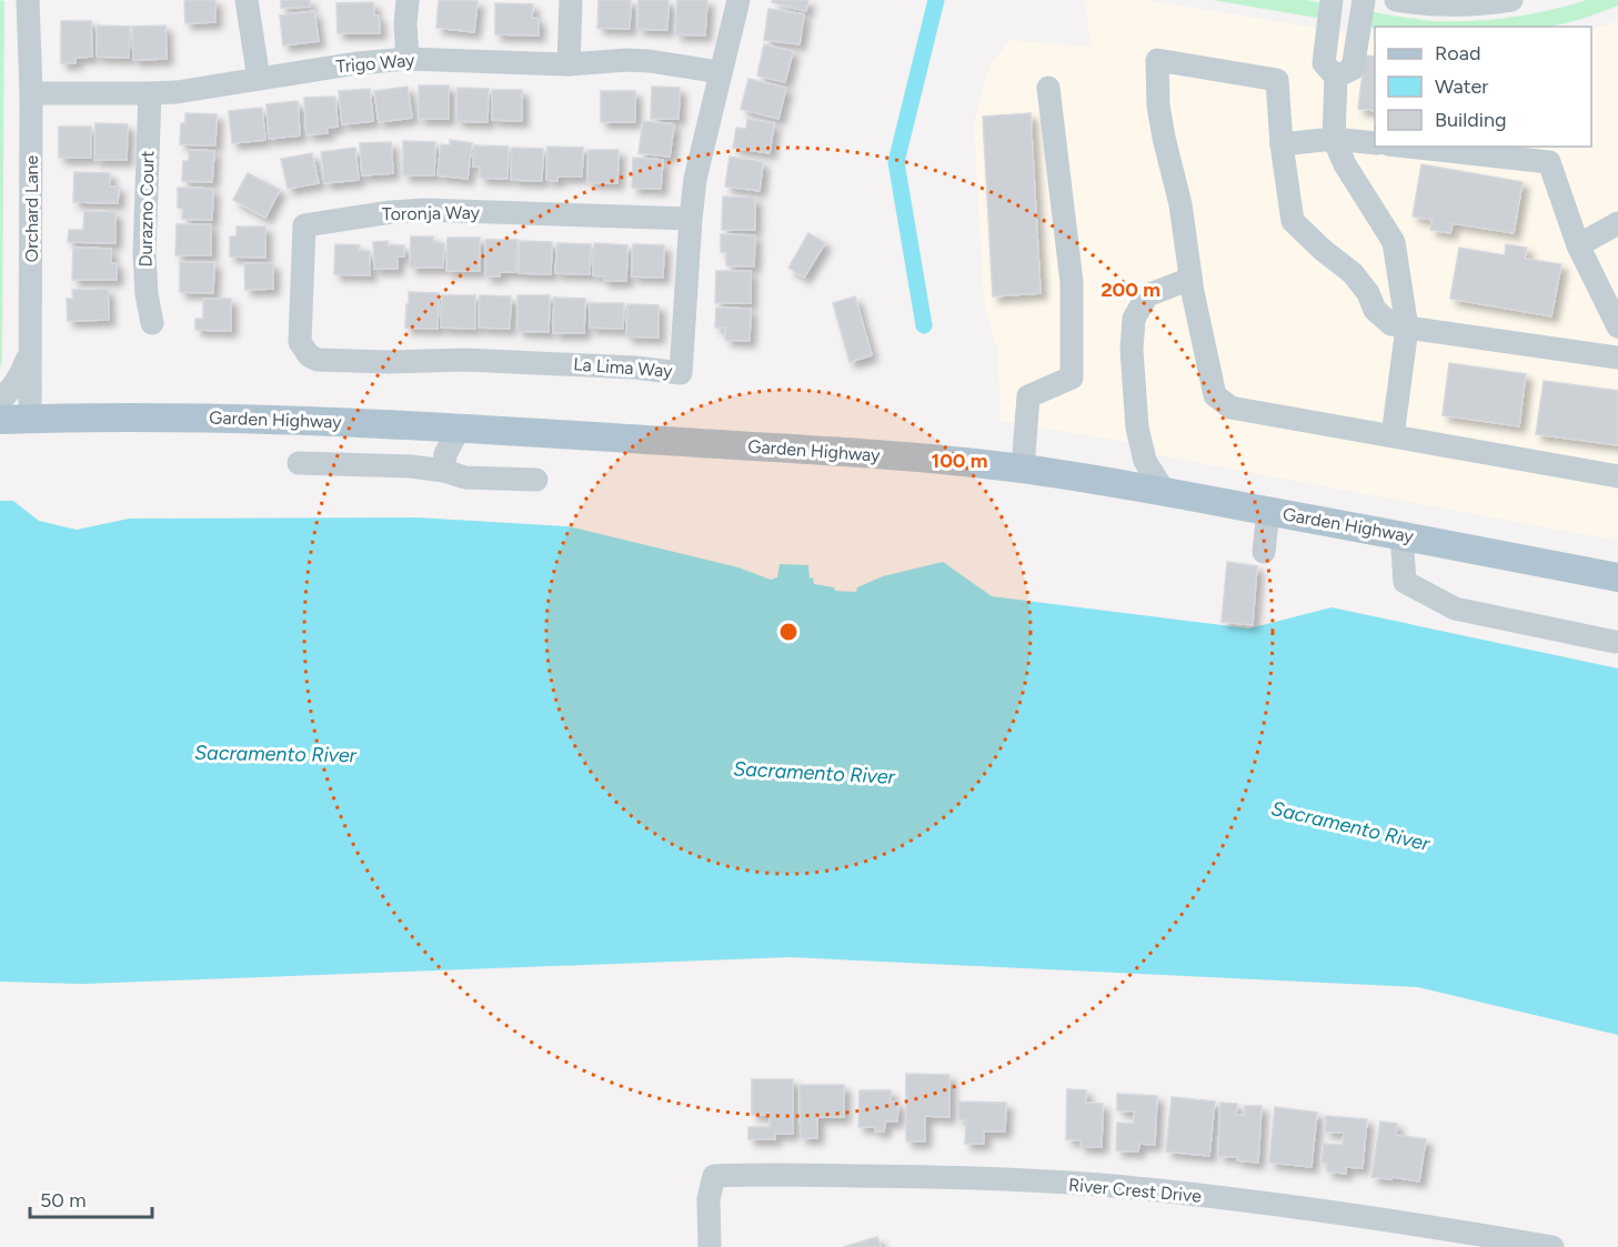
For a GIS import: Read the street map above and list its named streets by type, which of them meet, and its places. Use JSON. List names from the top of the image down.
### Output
{
  "streets": {
    "main road": ["Garden Highway"],
    "street": [
      "Trigo Way",
      "Orchard Lane",
      "Durazno Court",
      "Toronja Way",
      "La Lima Way",
      "River Crest Drive"
    ]
  },
  "crossings": [
    ["Trigo Way", "Orchard Lane"],
    ["Trigo Way", "Durazno Court"],
    ["Trigo Way", "La Lima Way"],
    ["Orchard Lane", "Garden Highway"],
    ["Toronja Way", "La Lima Way"]
  ],
  "water": ["Sacramento River"],
  "legend": ["Road", "Water", "Building"],
  "scale_bar": "50 m",
  "rings": ["200 m", "100 m"]
}
